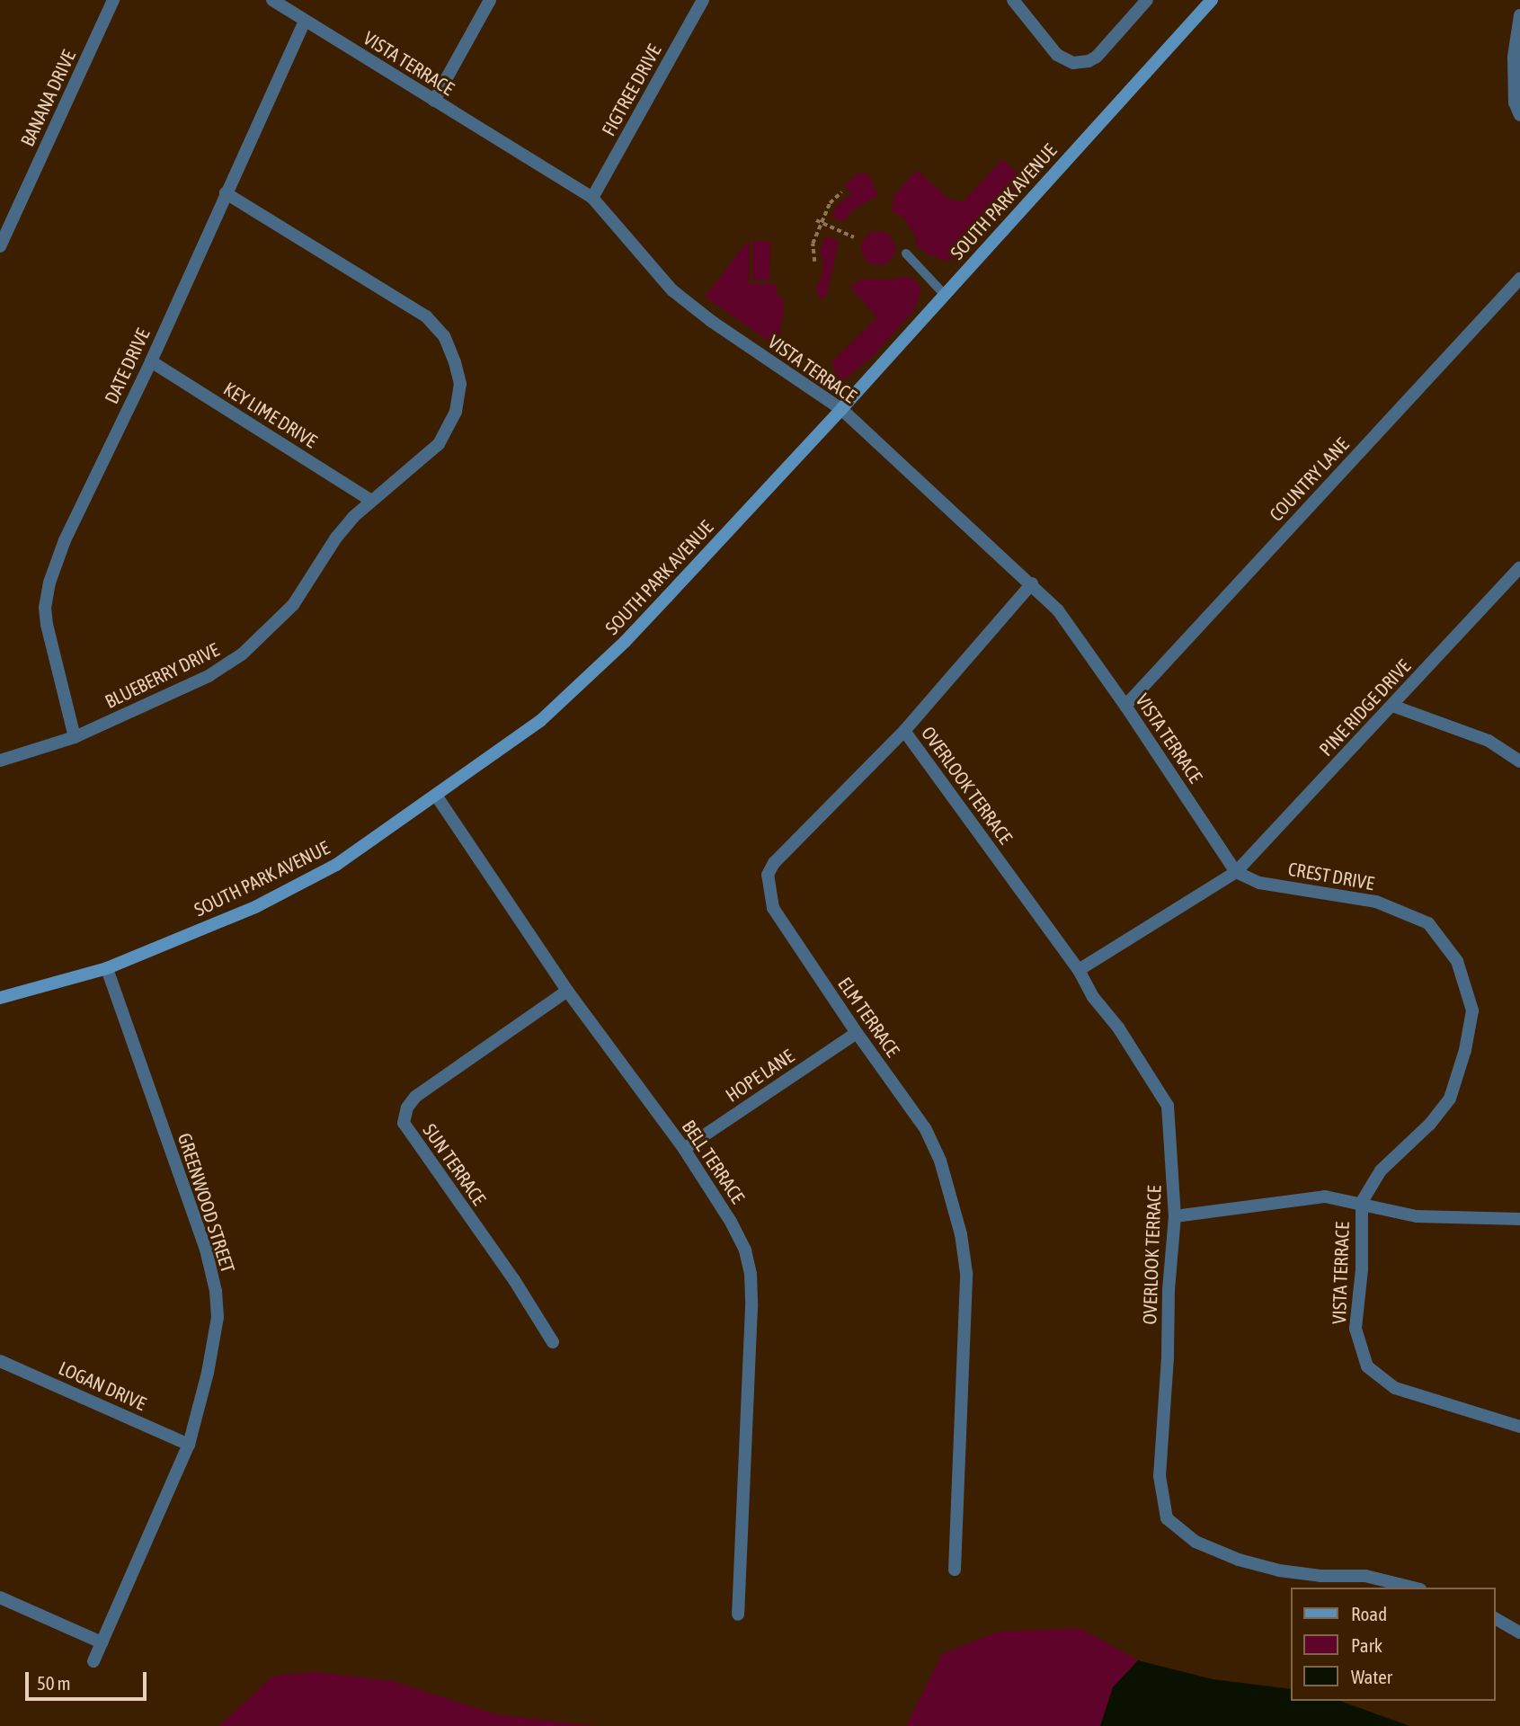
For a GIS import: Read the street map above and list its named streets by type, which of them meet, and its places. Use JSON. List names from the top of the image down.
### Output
{
  "streets": {
    "street": [
      "VISTA TERRACE",
      "FIGTREE DRIVE",
      "BANANA DRIVE",
      "SOUTH PARK AVENUE",
      "DATE DRIVE",
      "KEY LIME DRIVE",
      "COUNTRY LANE",
      "BLUEBERRY DRIVE",
      "PINE RIDGE DRIVE",
      "OVERLOOK TERRACE",
      "CREST DRIVE",
      "ELM TERRACE",
      "HOPE LANE",
      "BELL TERRACE",
      "SUN TERRACE",
      "GREENWOOD STREET",
      "LOGAN DRIVE"
    ]
  },
  "crossings": [
    ["VISTA TERRACE", "FIGTREE DRIVE"],
    ["VISTA TERRACE", "SOUTH PARK AVENUE"],
    ["VISTA TERRACE", "DATE DRIVE"],
    ["VISTA TERRACE", "COUNTRY LANE"],
    ["VISTA TERRACE", "PINE RIDGE DRIVE"],
    ["VISTA TERRACE", "CREST DRIVE"],
    ["VISTA TERRACE", "ELM TERRACE"],
    ["SOUTH PARK AVENUE", "BELL TERRACE"],
    ["SOUTH PARK AVENUE", "GREENWOOD STREET"],
    ["DATE DRIVE", "KEY LIME DRIVE"],
    ["DATE DRIVE", "BLUEBERRY DRIVE"],
    ["KEY LIME DRIVE", "BLUEBERRY DRIVE"],
    ["PINE RIDGE DRIVE", "CREST DRIVE"],
    ["OVERLOOK TERRACE", "ELM TERRACE"],
    ["ELM TERRACE", "HOPE LANE"],
    ["HOPE LANE", "BELL TERRACE"],
    ["BELL TERRACE", "SUN TERRACE"],
    ["GREENWOOD STREET", "LOGAN DRIVE"]
  ],
  "legend": ["Road", "Park", "Water"],
  "scale_bar": "50 m"
}
